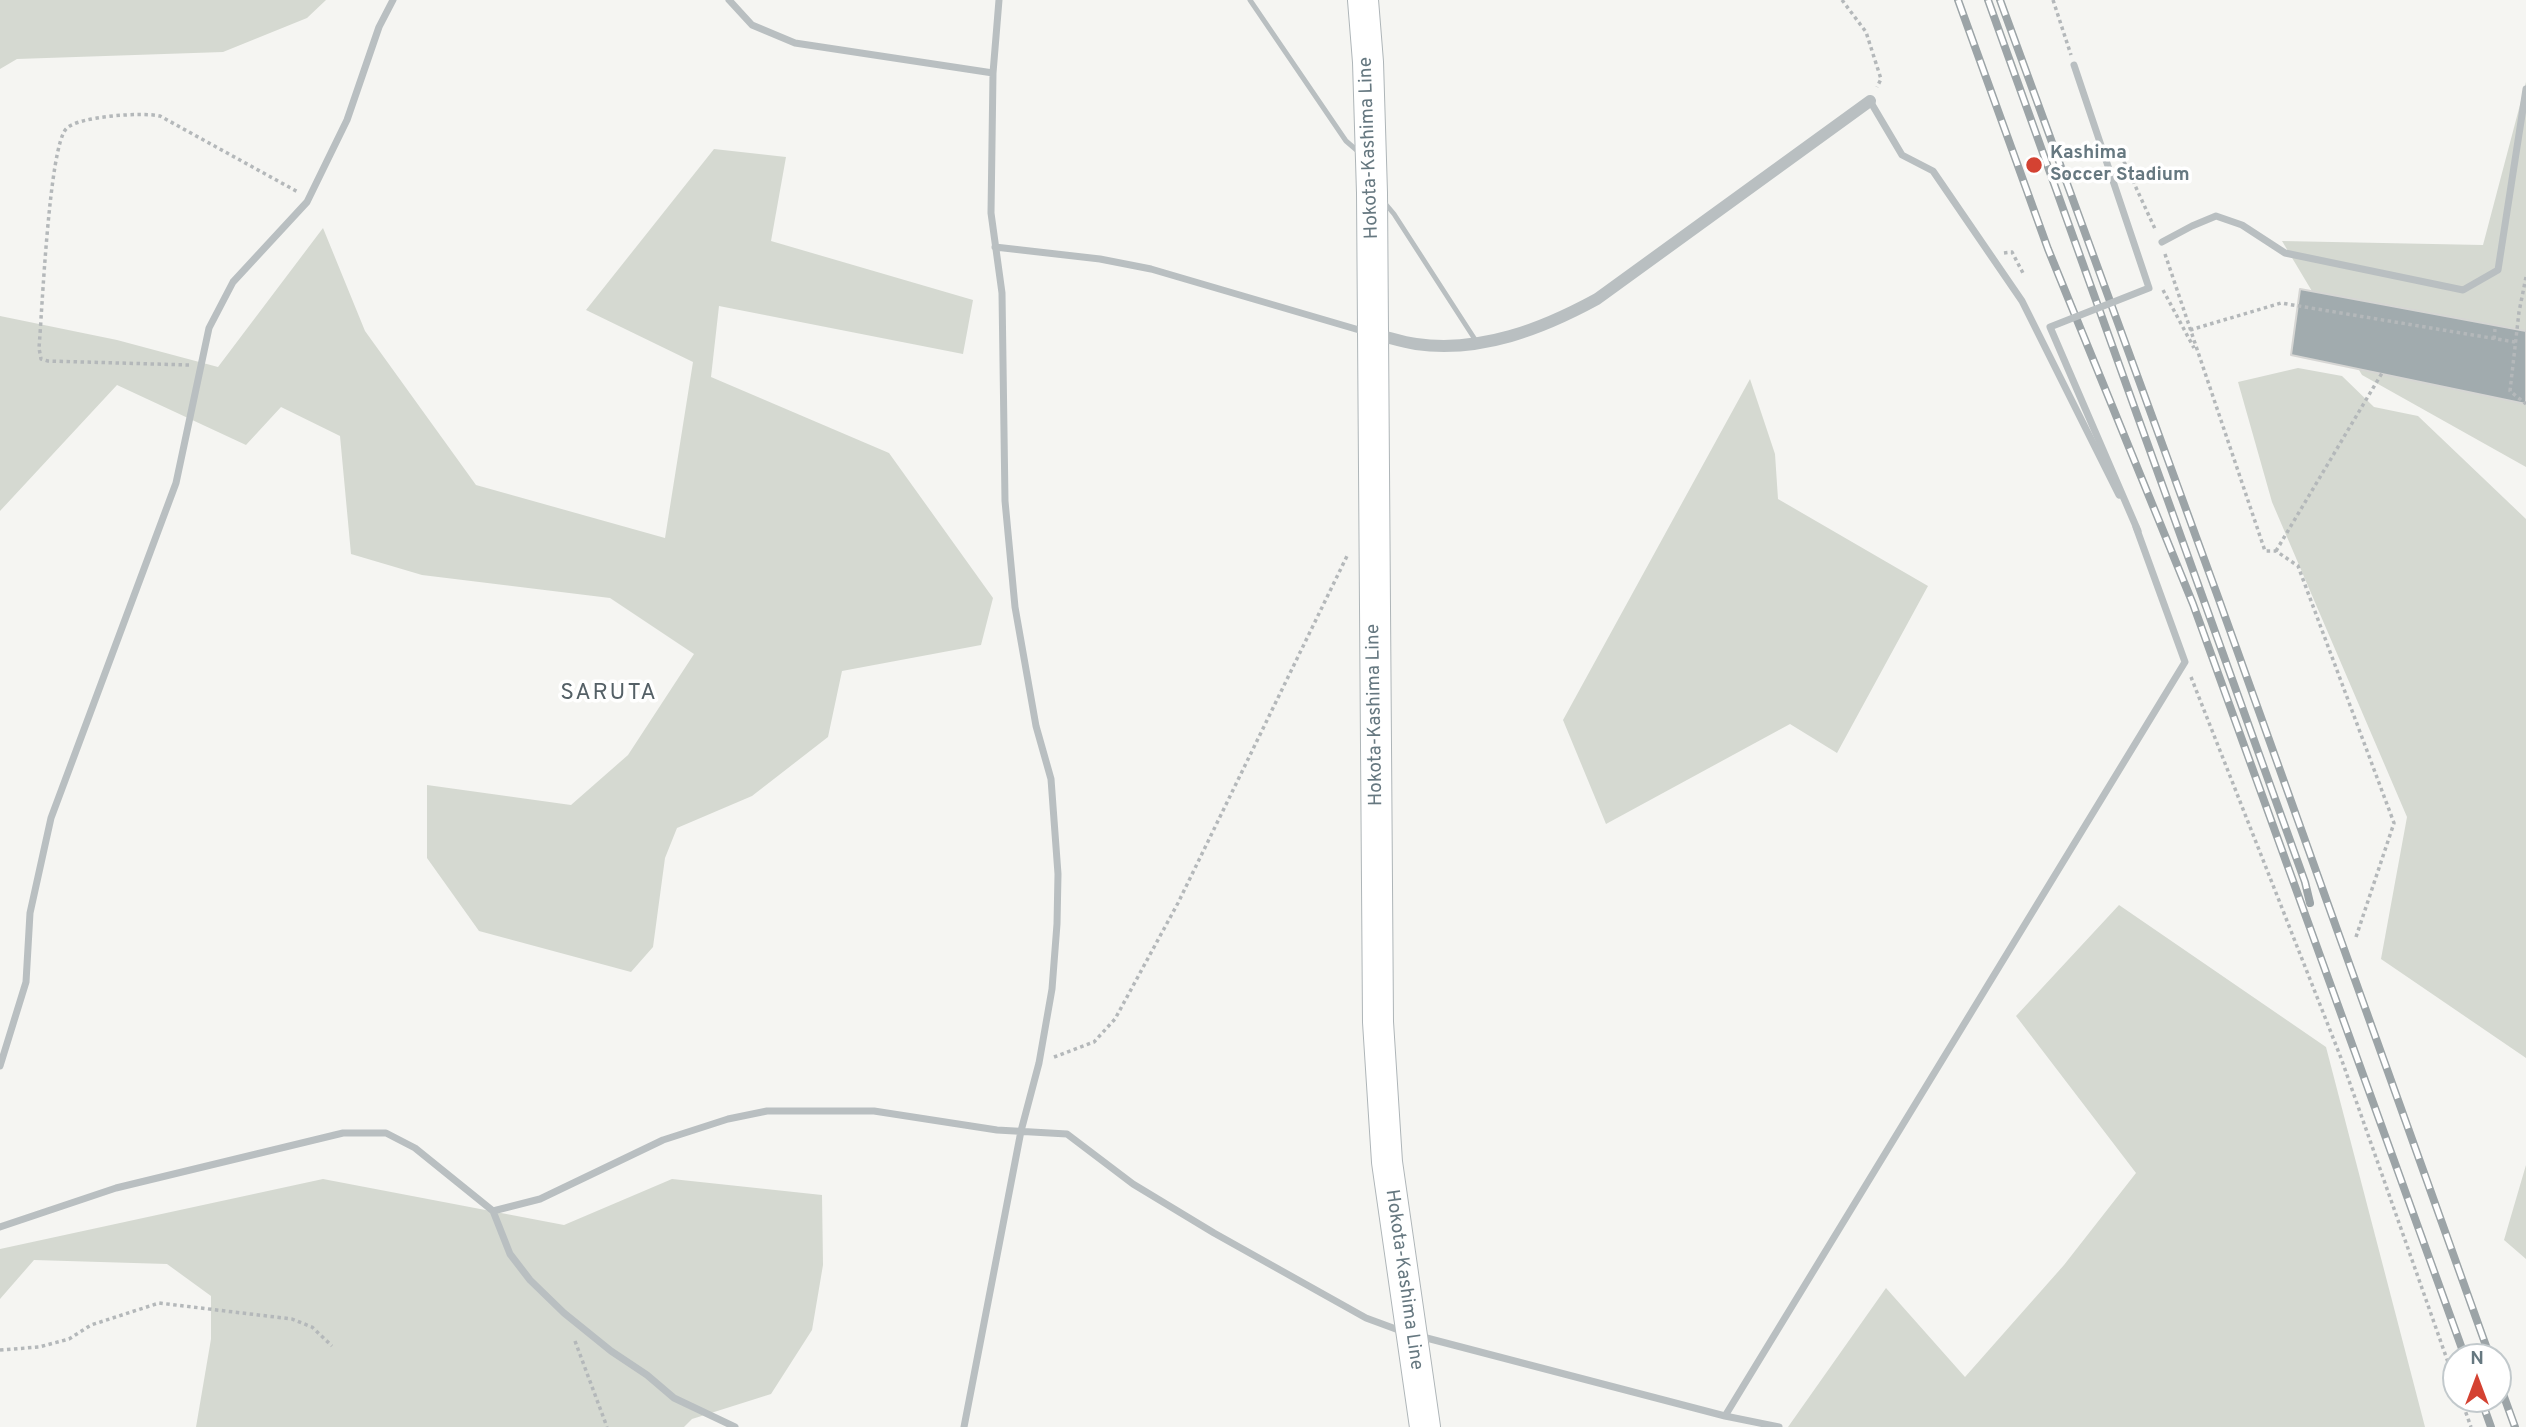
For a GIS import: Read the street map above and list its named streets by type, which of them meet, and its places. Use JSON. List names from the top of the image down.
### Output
{
  "streets": {
    "main road": ["Hokota-Kashima Line"]
  },
  "districts": ["SARUTA"],
  "places": ["Kashima Soccer Stadium"],
  "north": "top"
}
